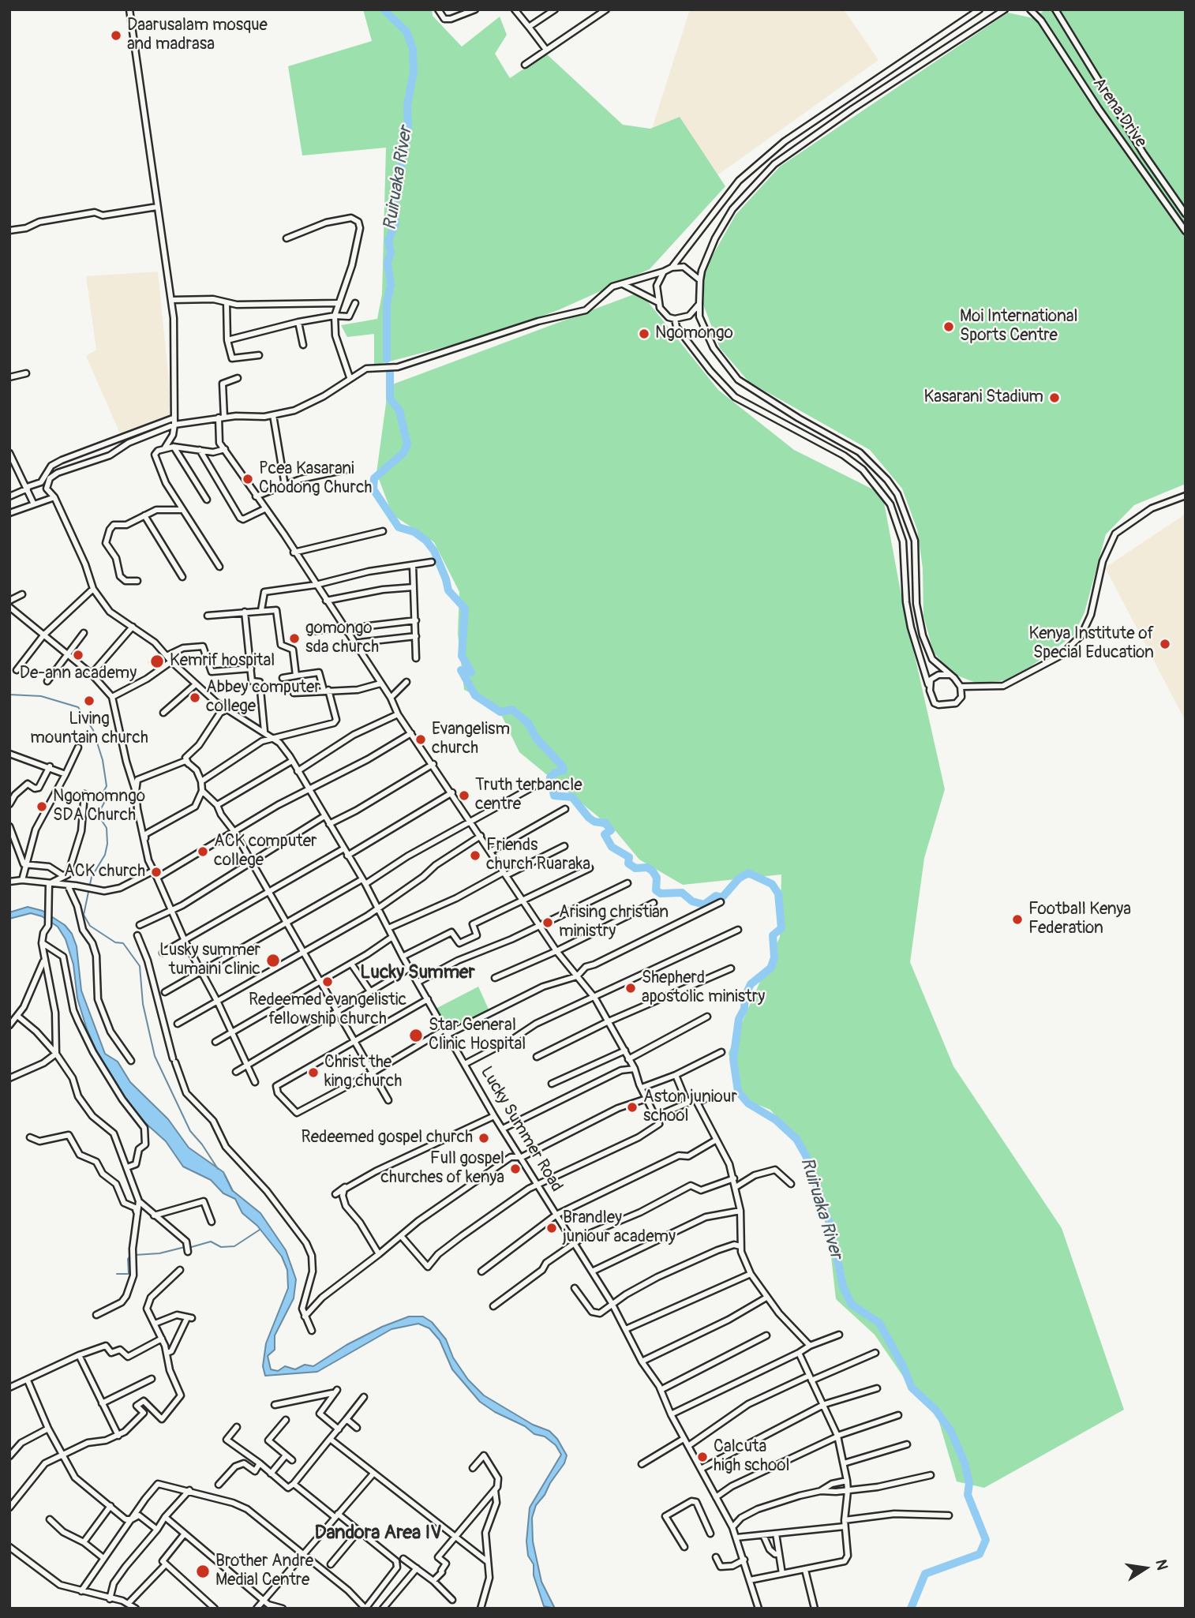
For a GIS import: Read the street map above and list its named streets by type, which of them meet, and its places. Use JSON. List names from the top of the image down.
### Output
{
  "streets": {
    "street": ["Arena Drive", "Lucky Summer Road"]
  },
  "districts": ["Lucky Summer", "Dandora Area IV"],
  "water": ["Ruiruaka River"],
  "places": [
    "Daarusalam mosque and madrasa",
    "Moi International Sports Centre",
    "Ngomongo",
    "Kasarani Stadium",
    "Pcea Kasarani Chodong Church",
    "gomongo sda church",
    "Kenya Institute of Special Education",
    "De-ann academy",
    "Kemrif hospital",
    "Abbey computer college",
    "Living mountain church",
    "Evangelism church",
    "Truth terbancle centre",
    "Ngomomngo SDA Church",
    "ACK computer college",
    "Friends church Ruaraka",
    "ACK church",
    "Football Kenya Federation",
    "Arising christian ministry",
    "Lusky summer tumaini clinic",
    "Redeemed evangelistic fellowship church",
    "Shepherd apostolic ministry",
    "Star General Clinic Hospital",
    "Christ the king church",
    "Aston juniour school",
    "Redeemed gospel church",
    "Full gospel churches of kenya",
    "Brandley juniour academy",
    "Calcuta high school",
    "Brother Andre Medial Centre"
  ],
  "north": "right"
}
